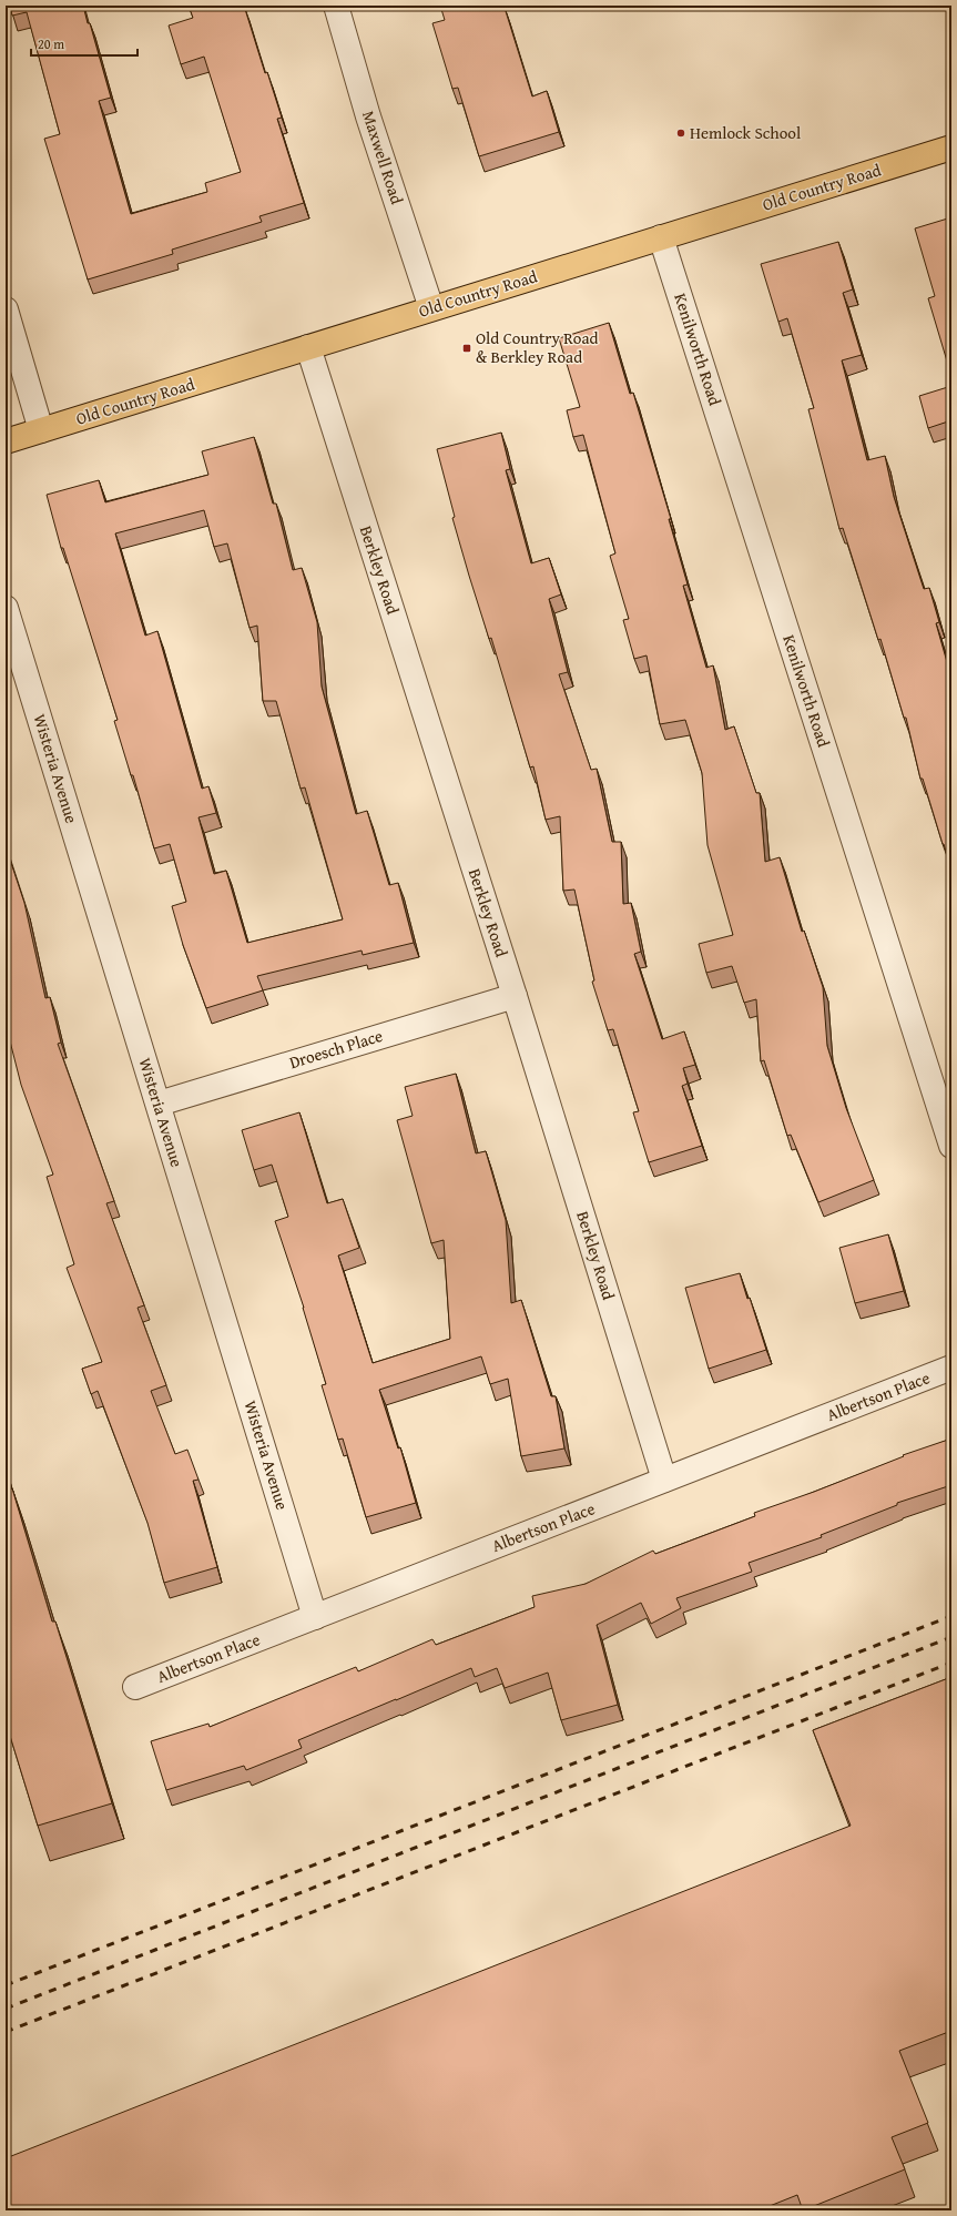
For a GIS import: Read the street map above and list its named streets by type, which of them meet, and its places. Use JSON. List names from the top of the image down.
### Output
{
  "streets": {
    "main road": ["Old Country Road"],
    "street": [
      "Maxwell Road",
      "Kenilworth Road",
      "Berkley Road",
      "Wisteria Avenue",
      "Droesch Place",
      "Albertson Place"
    ]
  },
  "crossings": [
    ["Maxwell Road", "Old Country Road"],
    ["Old Country Road", "Kenilworth Road"],
    ["Old Country Road", "Berkley Road"],
    ["Berkley Road", "Droesch Place"],
    ["Berkley Road", "Albertson Place"],
    ["Wisteria Avenue", "Droesch Place"],
    ["Wisteria Avenue", "Albertson Place"]
  ],
  "places": {
    "other": ["Hemlock School"],
    "transit": ["Old Country Road & Berkley Road"]
  },
  "scale_bar": "20 m"
}
